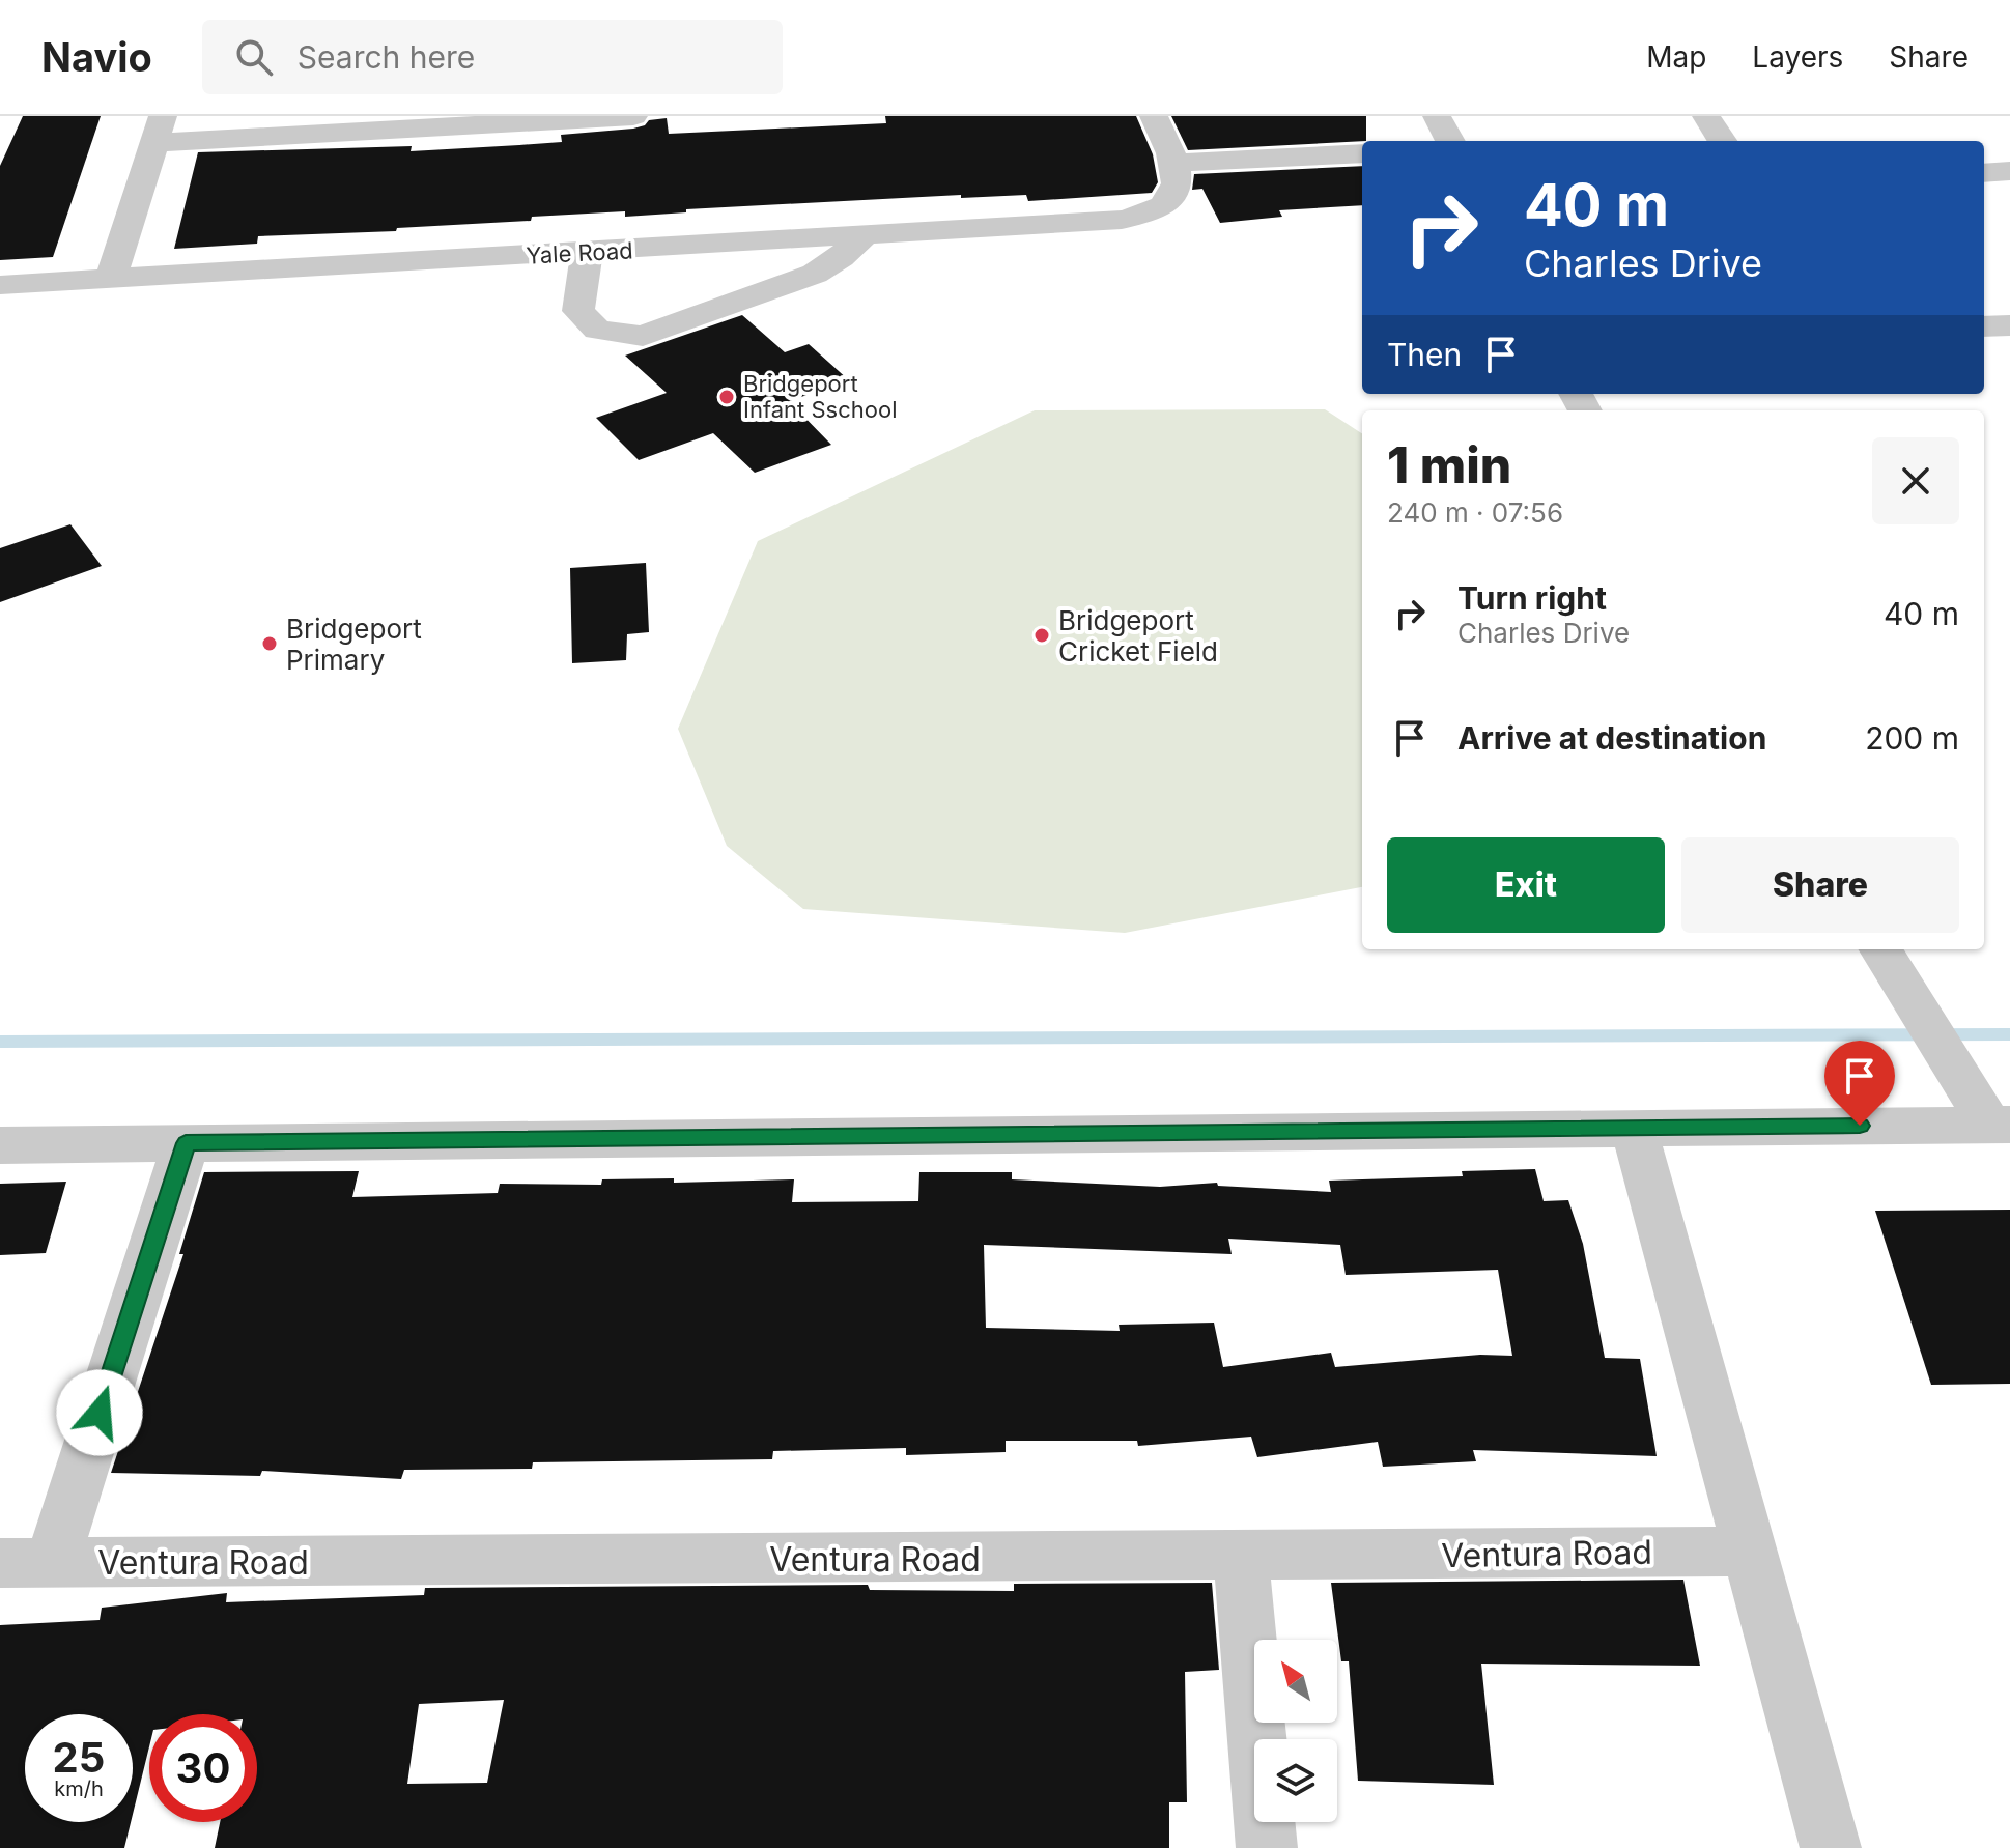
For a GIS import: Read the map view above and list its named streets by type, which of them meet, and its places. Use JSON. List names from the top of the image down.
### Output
{
  "streets": {
    "street": ["Yale Road", "Ventura Road"]
  },
  "places": ["Bridgeport Infant Sschool", "Bridgeport Cricket Field", "Bridgeport Primary"],
  "north": "top left",
  "page": {
    "header": "Navio",
    "search": "Search here",
    "nav": ["Map", "Layers", "Share"],
    "turn": ["40 m", "Charles Drive"],
    "then": "Then",
    "heading": ["1 min", "240 m · 07:56"],
    "list": [
      {
        "name": "Turn right",
        "note": "Charles Drive",
        "value": "40 m"
      },
      {
        "name": "Arrive at destination",
        "value": "200 m"
      }
    ],
    "buttons": ["Exit", "Share"],
    "speed": "25 km/h",
    "limit": "30"
  }
}
